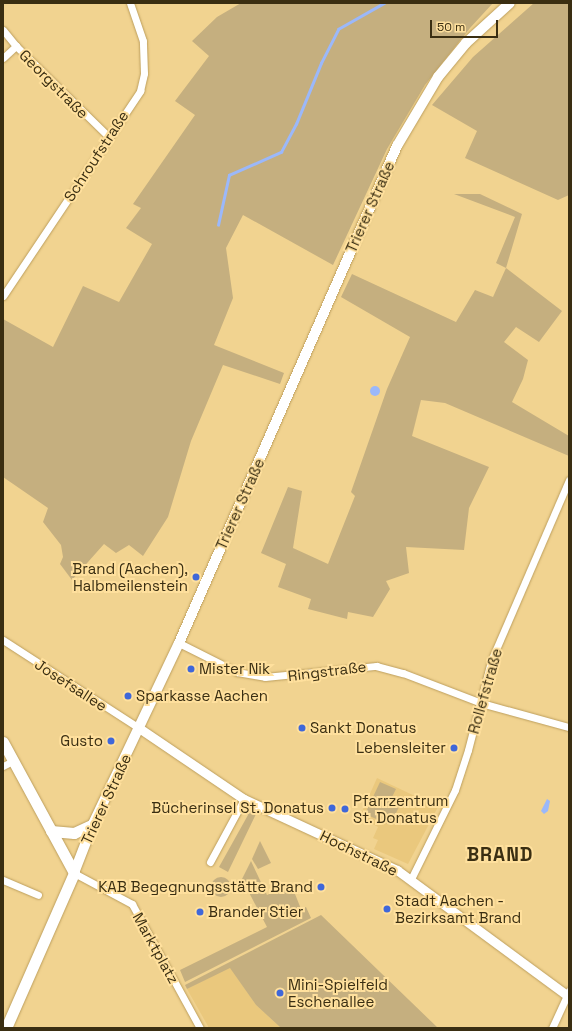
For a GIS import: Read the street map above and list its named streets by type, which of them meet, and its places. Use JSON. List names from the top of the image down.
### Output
{
  "streets": {
    "main road": ["Trierer Straße"],
    "street": [
      "Georgstraße",
      "Schroufstraße",
      "Ringstraße",
      "Josefsallee",
      "Rollefstraße",
      "Hochstraße",
      "Marktplatz"
    ]
  },
  "crossings": [
    ["Georgstraße", "Schroufstraße"],
    ["Trierer Straße", "Ringstraße"],
    ["Trierer Straße", "Josefsallee"],
    ["Trierer Straße", "Hochstraße"],
    ["Trierer Straße", "Marktplatz"],
    ["Ringstraße", "Rollefstraße"],
    ["Josefsallee", "Hochstraße"],
    ["Rollefstraße", "Hochstraße"]
  ],
  "districts": ["BRAND"],
  "places": [
    "Brand (Aachen), Halbmeilenstein",
    "Mister Nik",
    "Sparkasse Aachen",
    "Sankt Donatus",
    "Gusto",
    "Lebensleiter",
    "Bücherinsel St. Donatus",
    "Pfarrzentrum St. Donatus",
    "KAB Begegnungsstätte Brand",
    "Stadt Aachen - Bezirksamt Brand",
    "Brander Stier",
    "Mini-Spielfeld Eschenallee"
  ],
  "scale_bar": "50 m"
}
